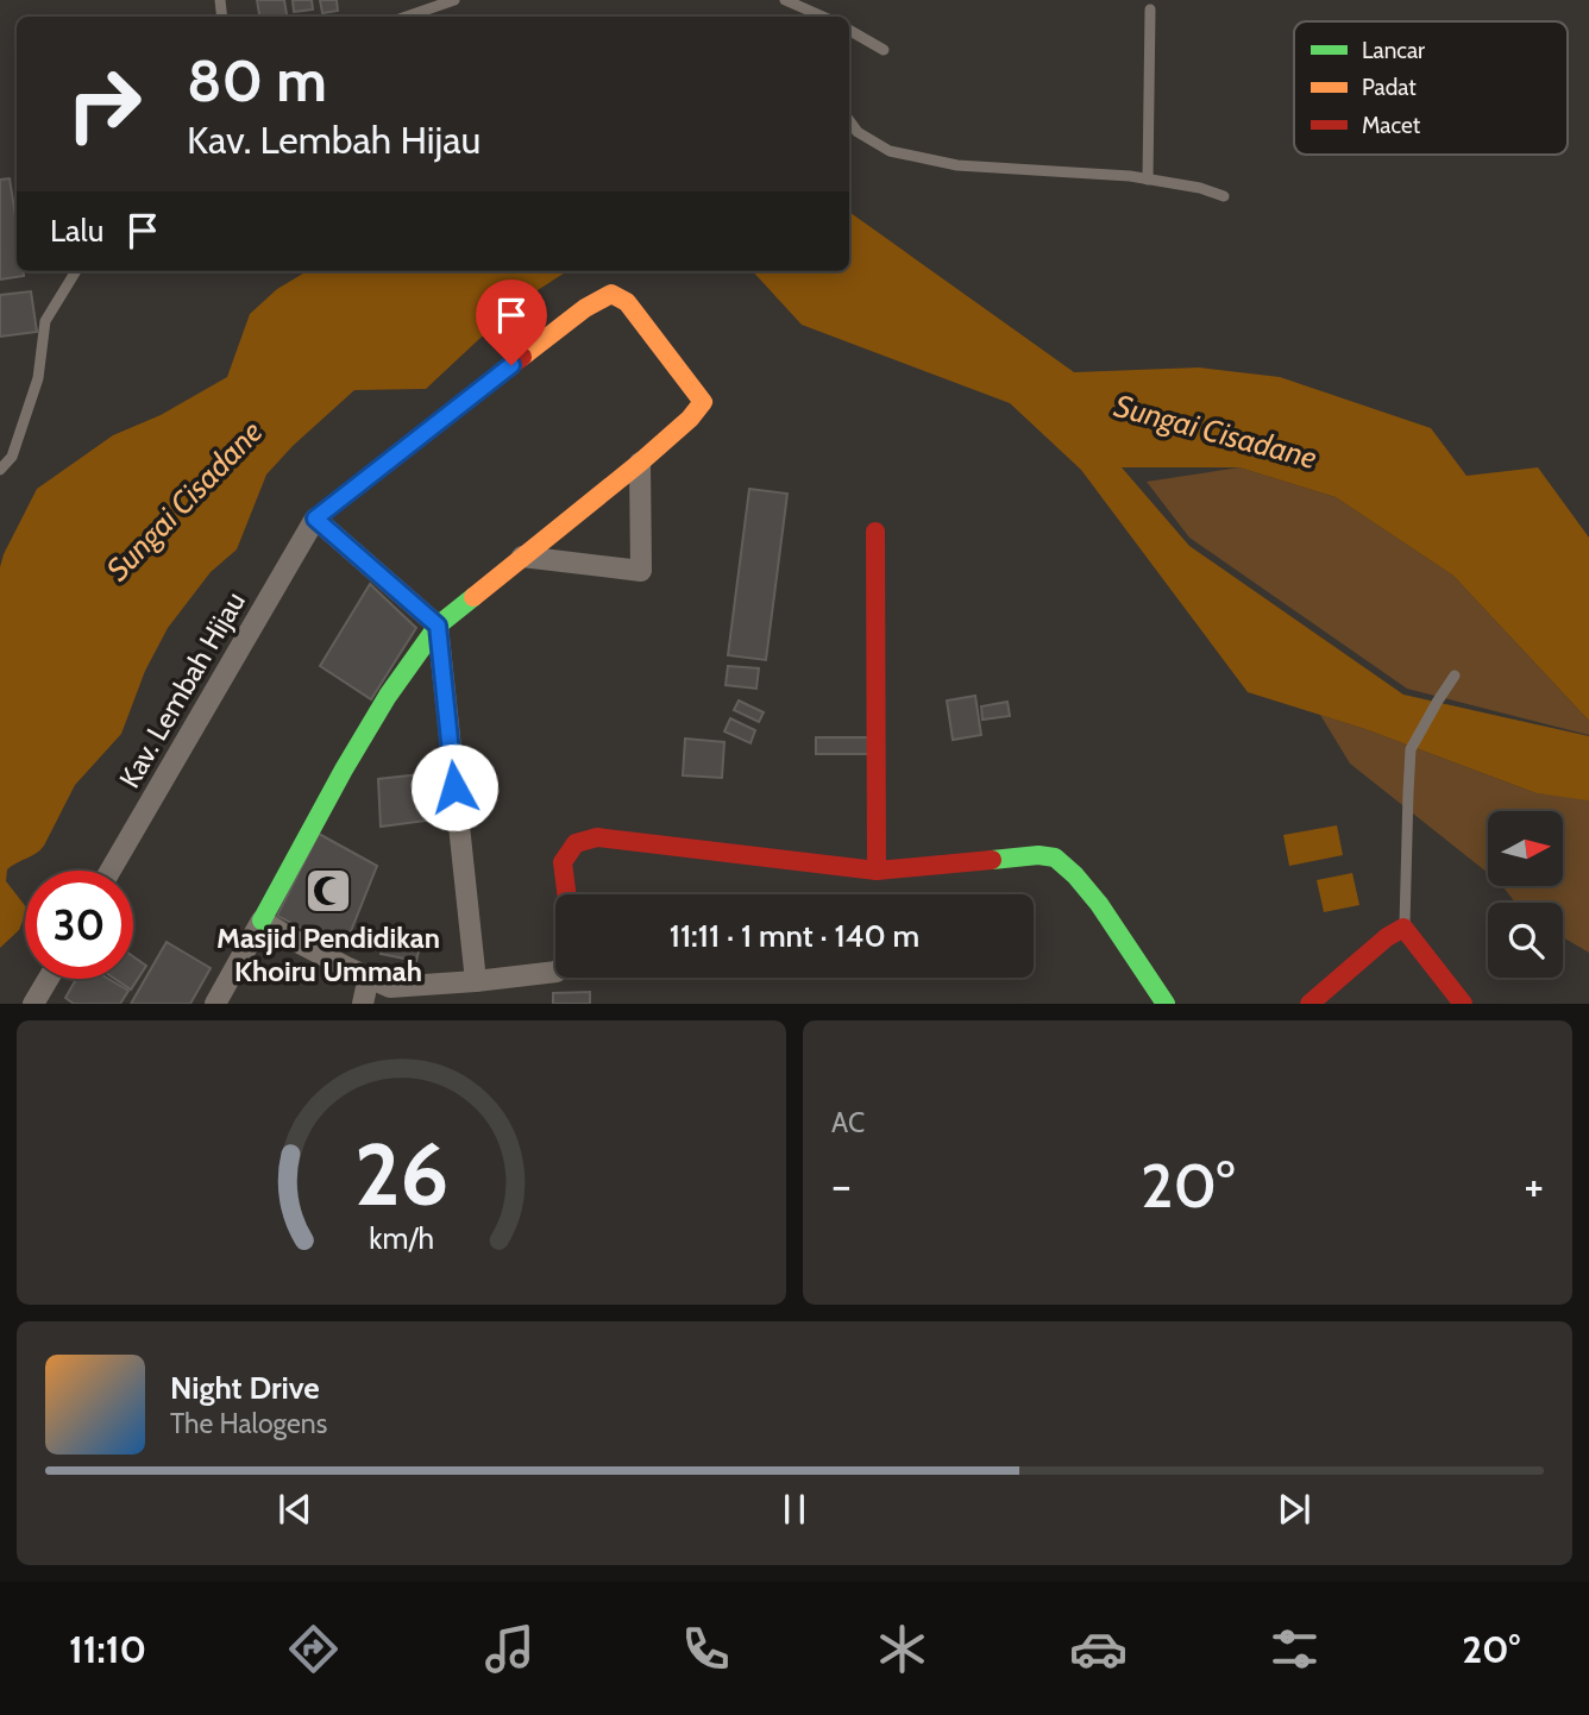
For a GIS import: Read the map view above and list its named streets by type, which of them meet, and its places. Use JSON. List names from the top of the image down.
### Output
{
  "streets": {
    "street": ["Kav. Lembah Hijau"]
  },
  "water": ["Sungai Cisadane"],
  "places": {
    "mosque": ["Masjid Pendidikan Khoiru Ummah"]
  },
  "legend": ["Lancar", "Padat", "Macet"],
  "north": "right",
  "page": {
    "turn": ["80 m", "Kav. Lembah Hijau"],
    "then": "Lalu",
    "limit": "30",
    "trip": "11:11 · 1 mnt · 140 m",
    "tile": "AC",
    "heat": ["−", "20°", "+"],
    "song": ["Night Drive", "The Halogens"],
    "tabs": ["11:10", "20°"],
    "gauge": ["26", "km/h"]
  }
}
